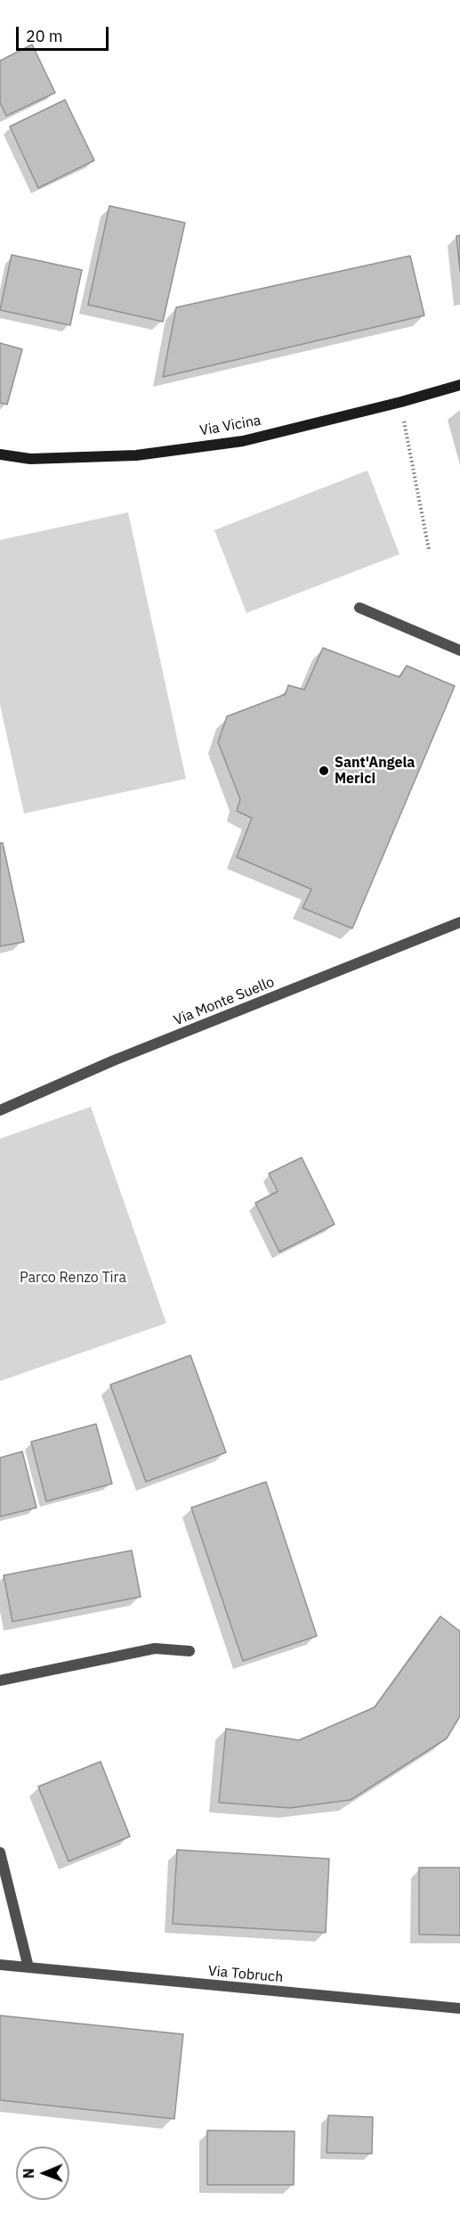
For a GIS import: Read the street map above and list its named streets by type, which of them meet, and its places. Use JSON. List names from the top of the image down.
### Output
{
  "streets": {
    "street": ["Via Vicina", "Via Monte Suello", "Via Tobruch"]
  },
  "parks": ["Parco Renzo Tira"],
  "places": ["Sant'Angela Merici"],
  "scale_bar": "20 m",
  "north": "left"
}
